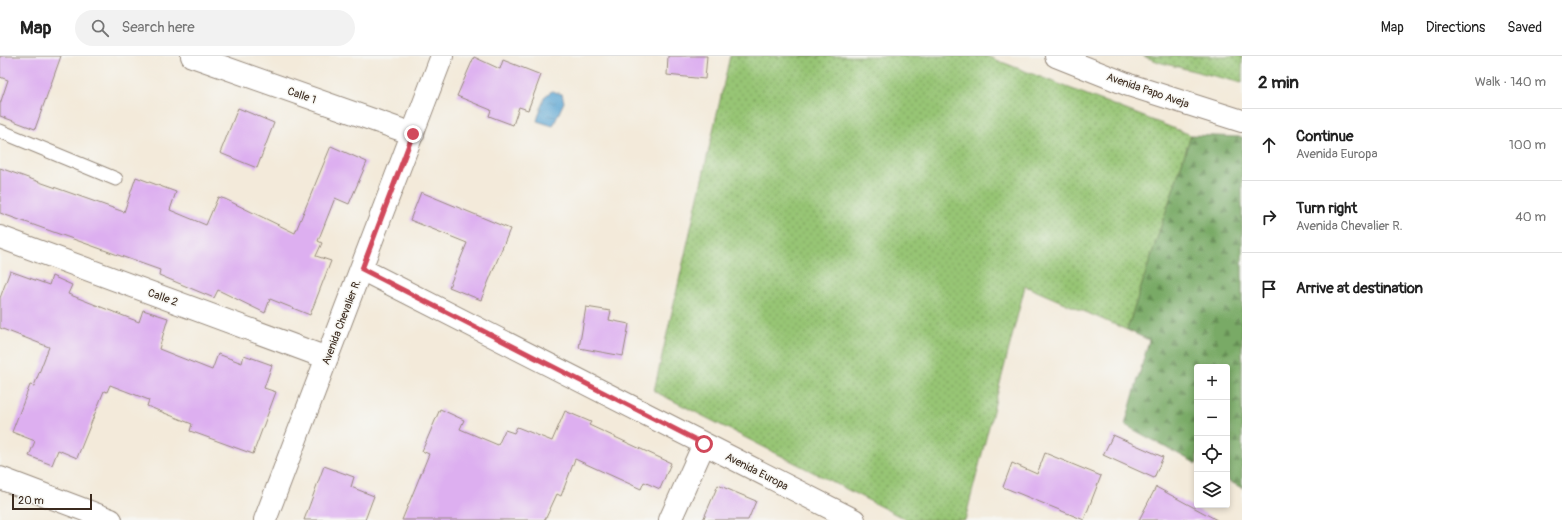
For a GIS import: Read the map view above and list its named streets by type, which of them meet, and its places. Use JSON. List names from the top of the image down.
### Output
{
  "streets": {
    "street": [
      "Avenida Papo Aveja",
      "Calle 1",
      "Calle 2",
      "Avenida Chevalier R.",
      "Avenida Europa"
    ]
  },
  "crossings": [
    ["Calle 1", "Avenida Chevalier R."],
    ["Calle 2", "Avenida Chevalier R."],
    ["Avenida Chevalier R.", "Avenida Europa"]
  ],
  "scale_bar": "20 m",
  "page": {
    "header": "Map",
    "search": "Search here",
    "nav": ["Map", "Directions", "Saved"],
    "heading": ["2 min", "Walk · 140 m"],
    "list": [
      ["Continue", "Avenida Europa", "100 m"],
      ["Turn right", "Avenida Chevalier R.", "40 m"],
      "Arrive at destination"
    ],
    "map_buttons": ["+", "−"],
    "scale": "20 m"
  }
}
